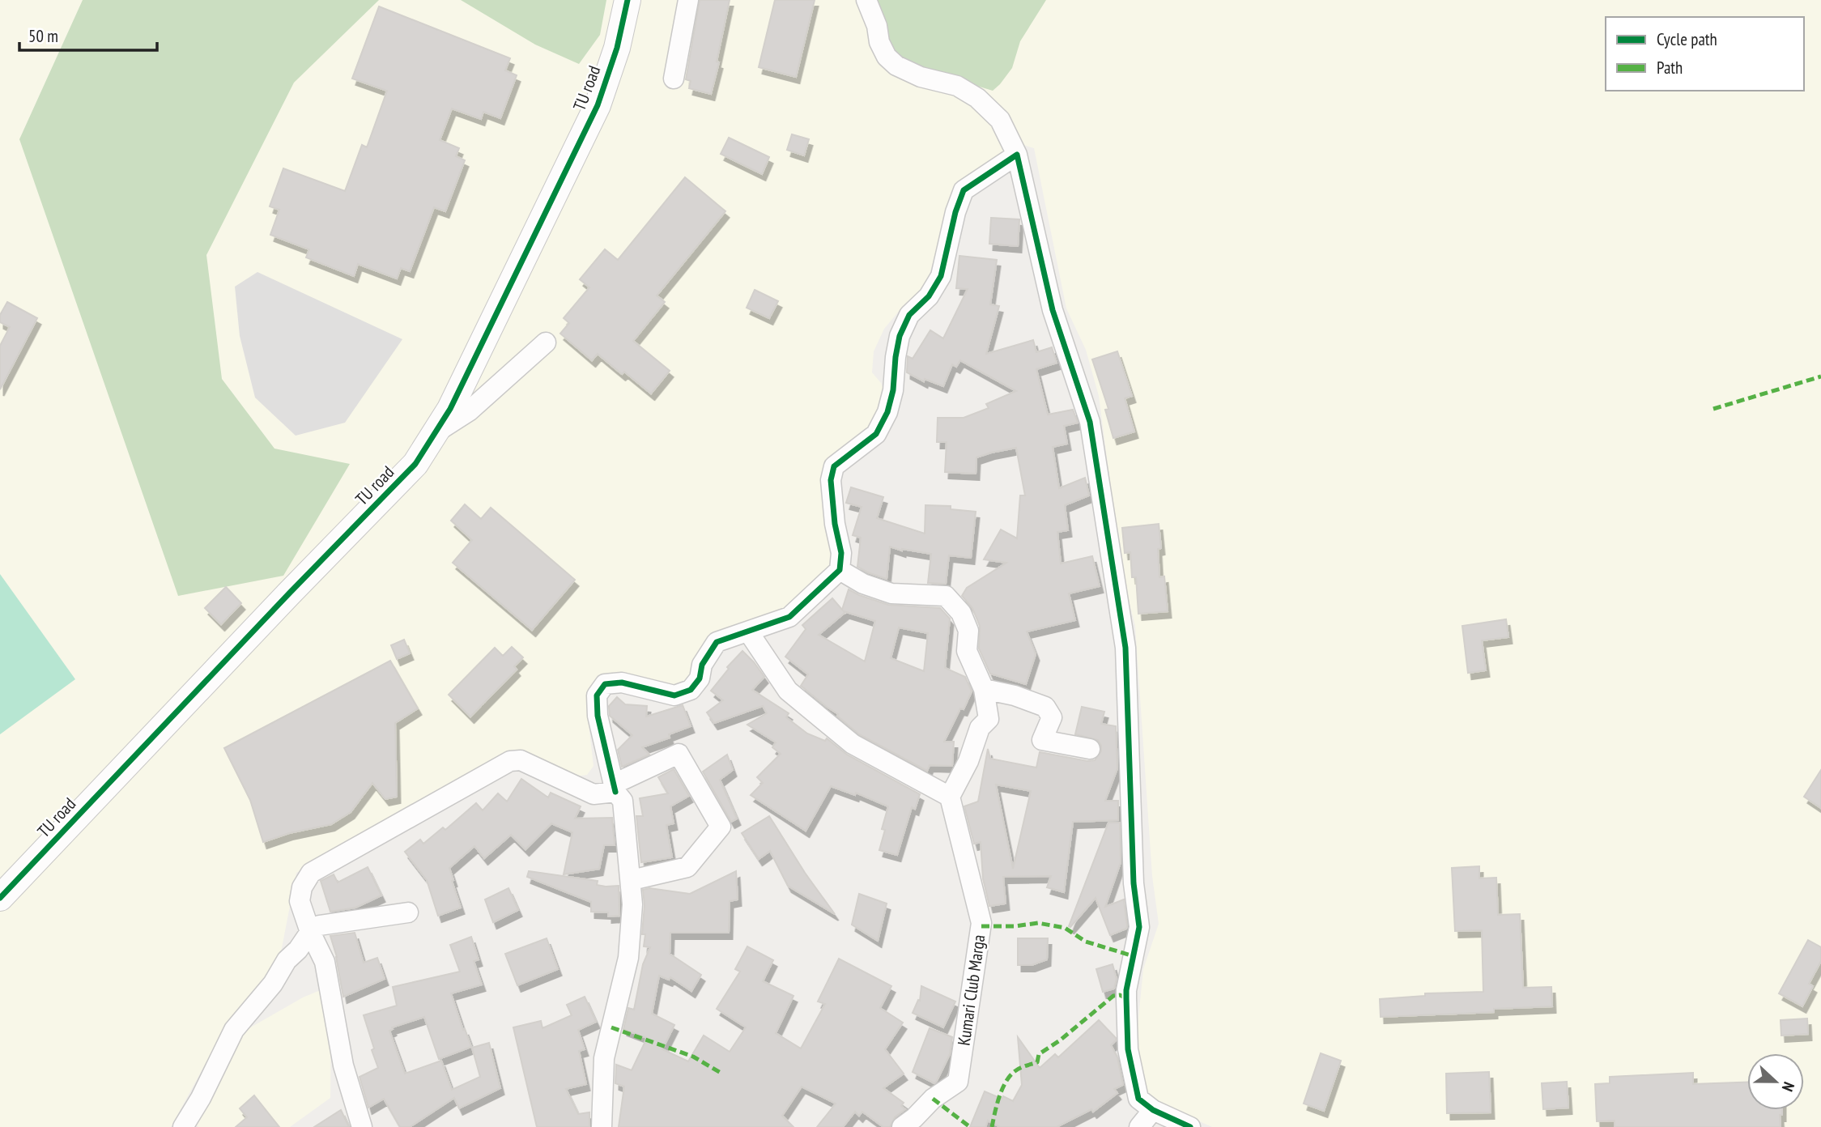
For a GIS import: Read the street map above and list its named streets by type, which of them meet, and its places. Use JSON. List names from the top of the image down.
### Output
{
  "streets": {
    "street": ["TU road", "Kumari Club Marga"]
  },
  "legend": ["Cycle path", "Path"],
  "scale_bar": "50 m",
  "north": "right"
}
